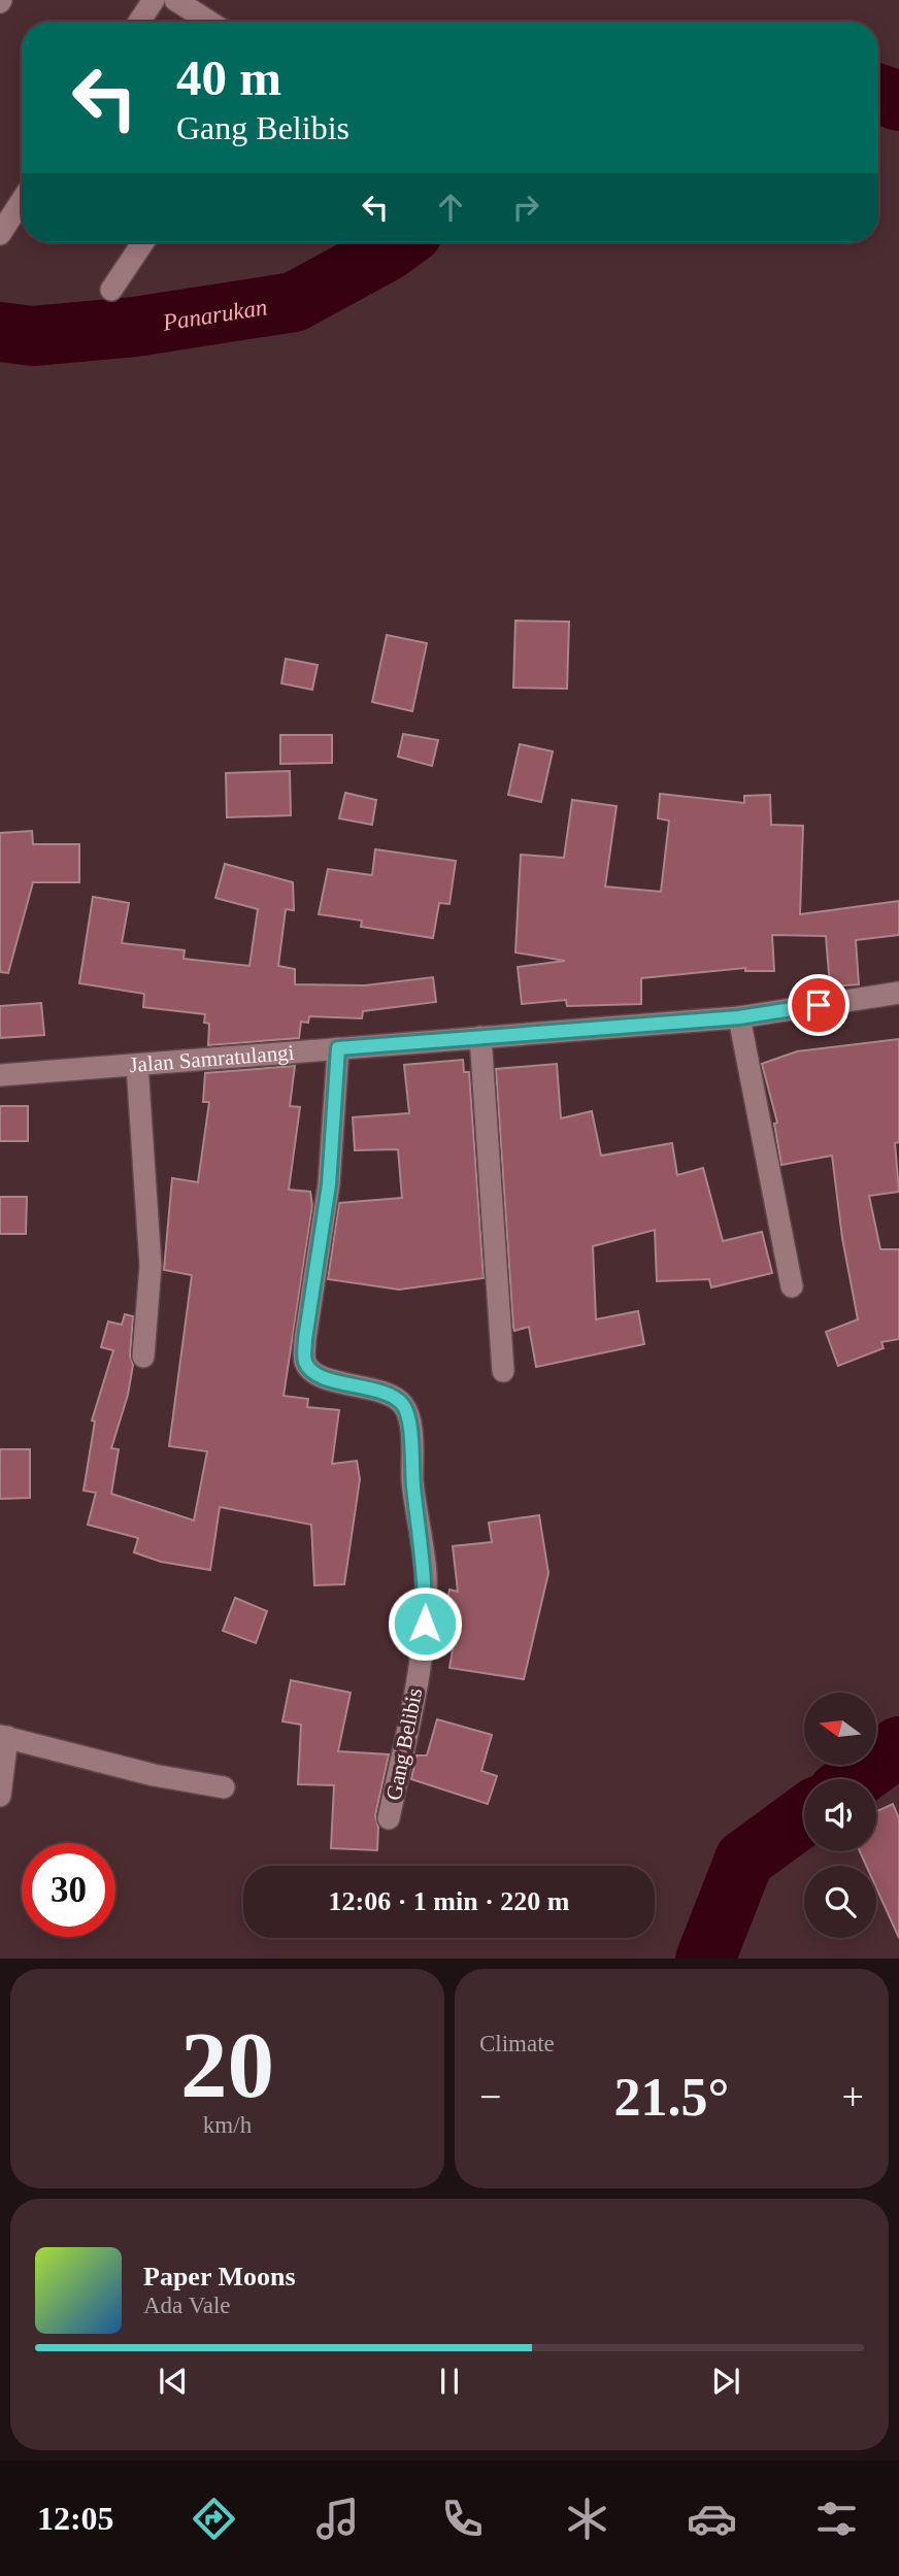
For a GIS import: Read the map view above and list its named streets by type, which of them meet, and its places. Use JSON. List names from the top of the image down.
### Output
{
  "streets": {
    "street": ["Jalan Samratulangi", "Gang Belibis"]
  },
  "crossings": [
    ["Jalan Samratulangi", "Gang Belibis"]
  ],
  "water": ["Panarukan"],
  "north": "left",
  "page": {
    "turn": ["40 m", "Gang Belibis"],
    "limit": "30",
    "trip": "12:06 · 1 min · 220 m",
    "tile": [
      ["20", "km/h"],
      "Climate"
    ],
    "heat": ["−", "21.5°", "+"],
    "song": ["Paper Moons", "Ada Vale"],
    "tabs": "12:05"
  }
}
